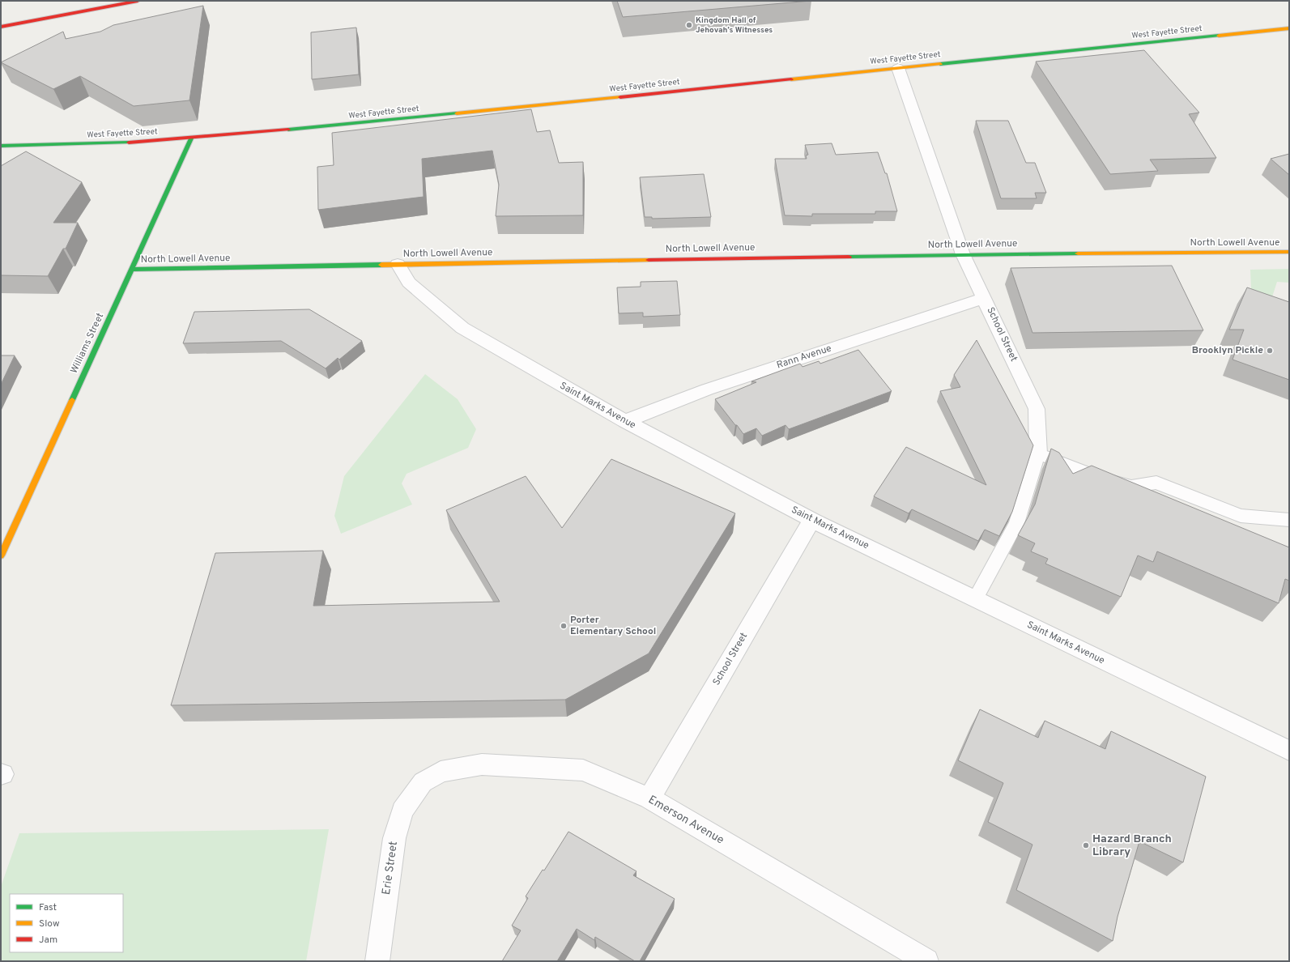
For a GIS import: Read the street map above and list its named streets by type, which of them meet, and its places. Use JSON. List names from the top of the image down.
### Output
{
  "streets": {
    "street": [
      "West Fayette Street",
      "North Lowell Avenue",
      "School Street",
      "Williams Street",
      "Rann Avenue",
      "Saint Marks Avenue",
      "Emerson Avenue",
      "Erie Street"
    ]
  },
  "crossings": [
    ["West Fayette Street", "School Street"],
    ["West Fayette Street", "Williams Street"],
    ["North Lowell Avenue", "School Street"],
    ["North Lowell Avenue", "Williams Street"],
    ["North Lowell Avenue", "Saint Marks Avenue"],
    ["School Street", "Rann Avenue"],
    ["School Street", "Saint Marks Avenue"],
    ["School Street", "Emerson Avenue"],
    ["Rann Avenue", "Saint Marks Avenue"],
    ["Emerson Avenue", "Erie Street"]
  ],
  "places": [
    "Kingdom Hall of Jehovah’s Witnesses",
    "Brooklyn Pickle",
    "Porter Elementary School",
    "Hazard Branch Library"
  ],
  "legend": ["Fast", "Slow", "Jam"]
}
